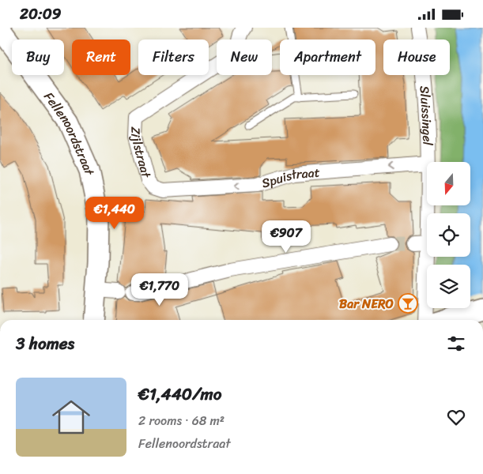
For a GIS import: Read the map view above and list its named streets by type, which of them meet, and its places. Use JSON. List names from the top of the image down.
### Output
{
  "streets": {
    "street": [
      "Sluissingel",
      "Fellenoordstraat",
      "Zijlstraat",
      "Spuistraat"
    ]
  },
  "crossings": [
    ["Zijlstraat", "Spuistraat"]
  ],
  "places": {
    "bar": ["Bar NERO"]
  },
  "north": "bottom",
  "page": {
    "status": "20:09",
    "chip": [
      "Buy",
      "Rent",
      "Filters",
      "New",
      "Apartment",
      "House"
    ],
    "price": ["€1,440", "€907", "€1,770"],
    "heading": "3 homes",
    "list": [
      {
        "name": "€1,440/mo",
        "note": "2 rooms · 68 m² · Fellenoordstraat"
      }
    ]
  }
}
